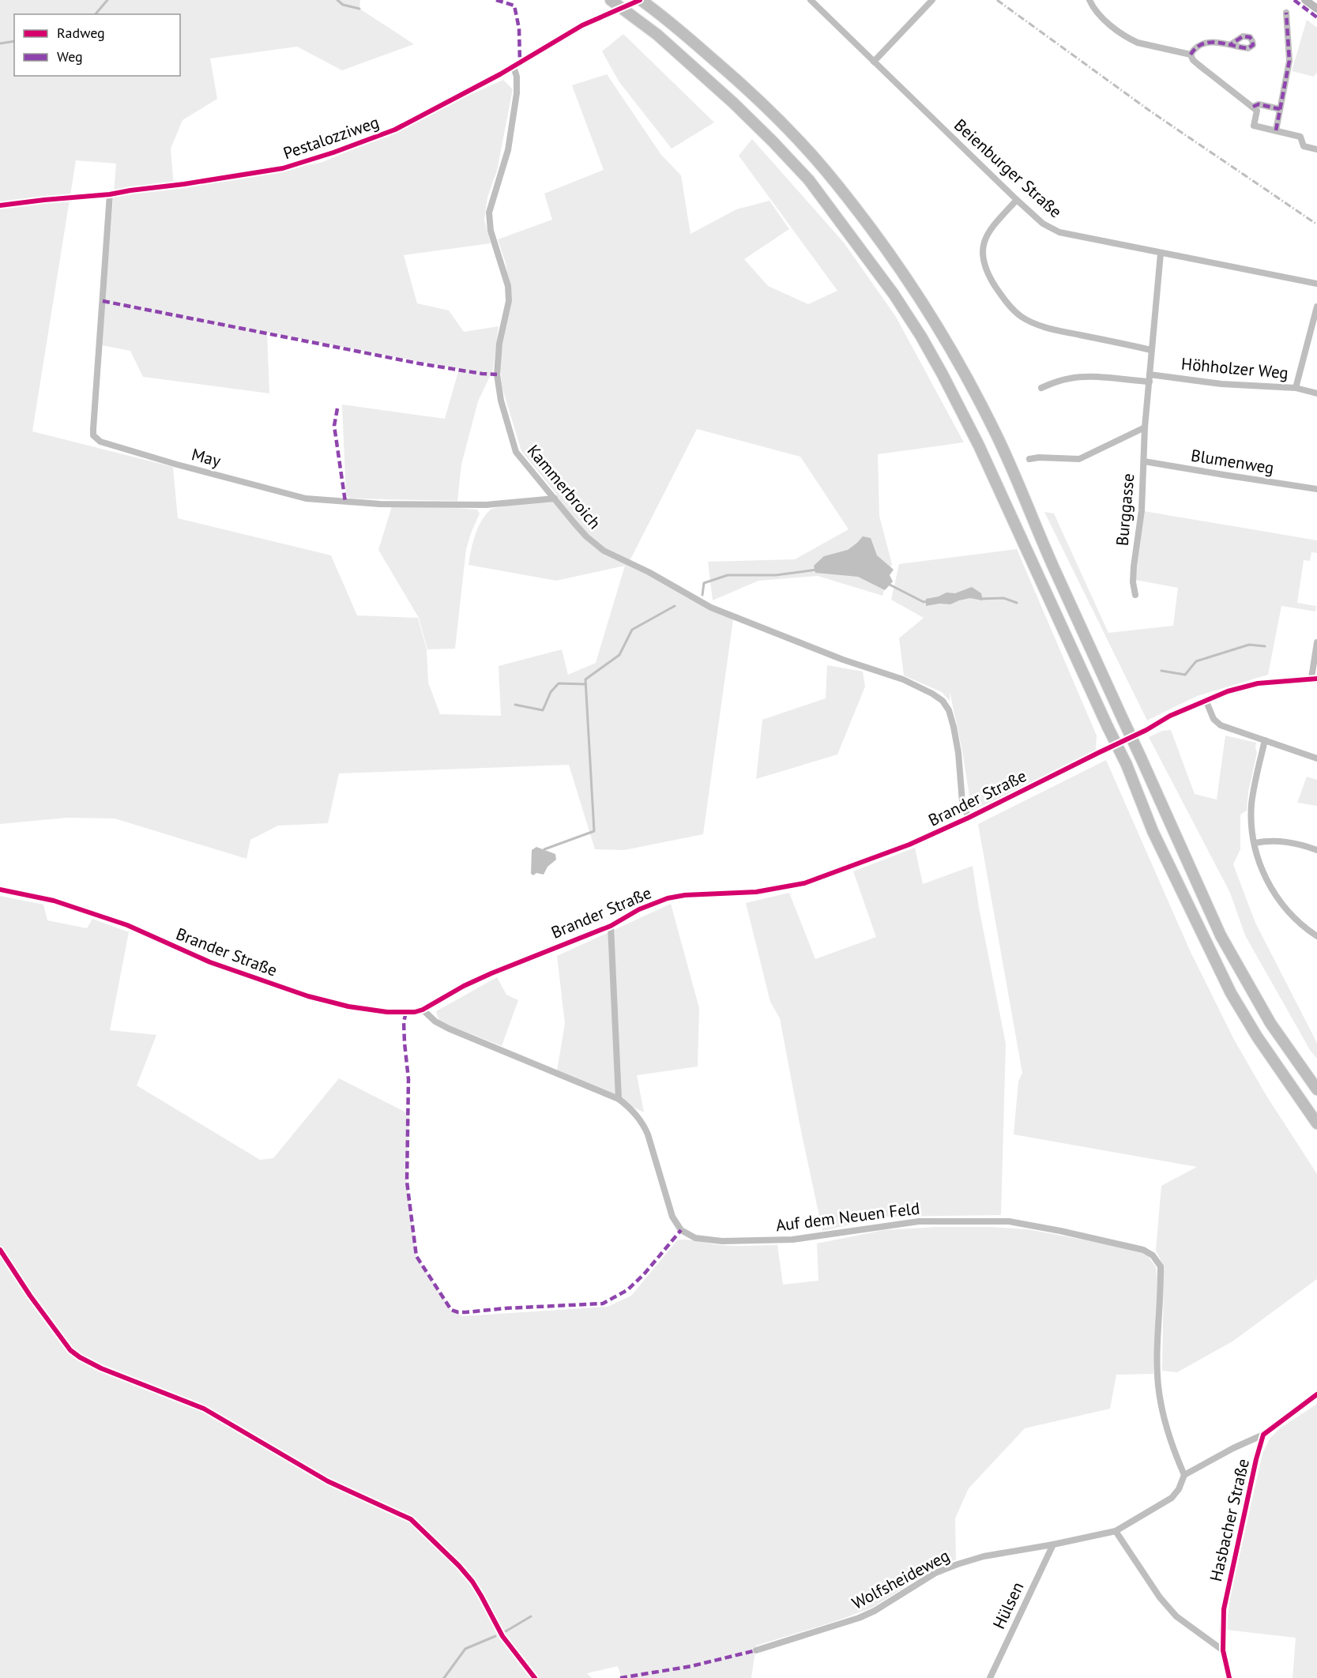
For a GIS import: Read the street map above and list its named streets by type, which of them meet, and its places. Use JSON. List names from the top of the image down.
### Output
{
  "streets": {
    "street": [
      "Pestalozziweg",
      "Beienburger Straße",
      "Höhholzer Weg",
      "May",
      "Blumenweg",
      "Kammerbroich",
      "Burggasse",
      "Brander Straße",
      "Auf dem Neuen Feld",
      "Hasbacher Straße",
      "Wolfsheideweg",
      "Hülsen"
    ]
  },
  "crossings": [
    ["Pestalozziweg", "May"],
    ["Pestalozziweg", "Kammerbroich"],
    ["Beienburger Straße", "Burggasse"],
    ["Höhholzer Weg", "Burggasse"],
    ["May", "Kammerbroich"],
    ["Blumenweg", "Burggasse"],
    ["Kammerbroich", "Brander Straße"],
    ["Brander Straße", "Auf dem Neuen Feld"],
    ["Auf dem Neuen Feld", "Wolfsheideweg"],
    ["Wolfsheideweg", "Hülsen"]
  ],
  "legend": ["Radweg", "Weg"]
}
